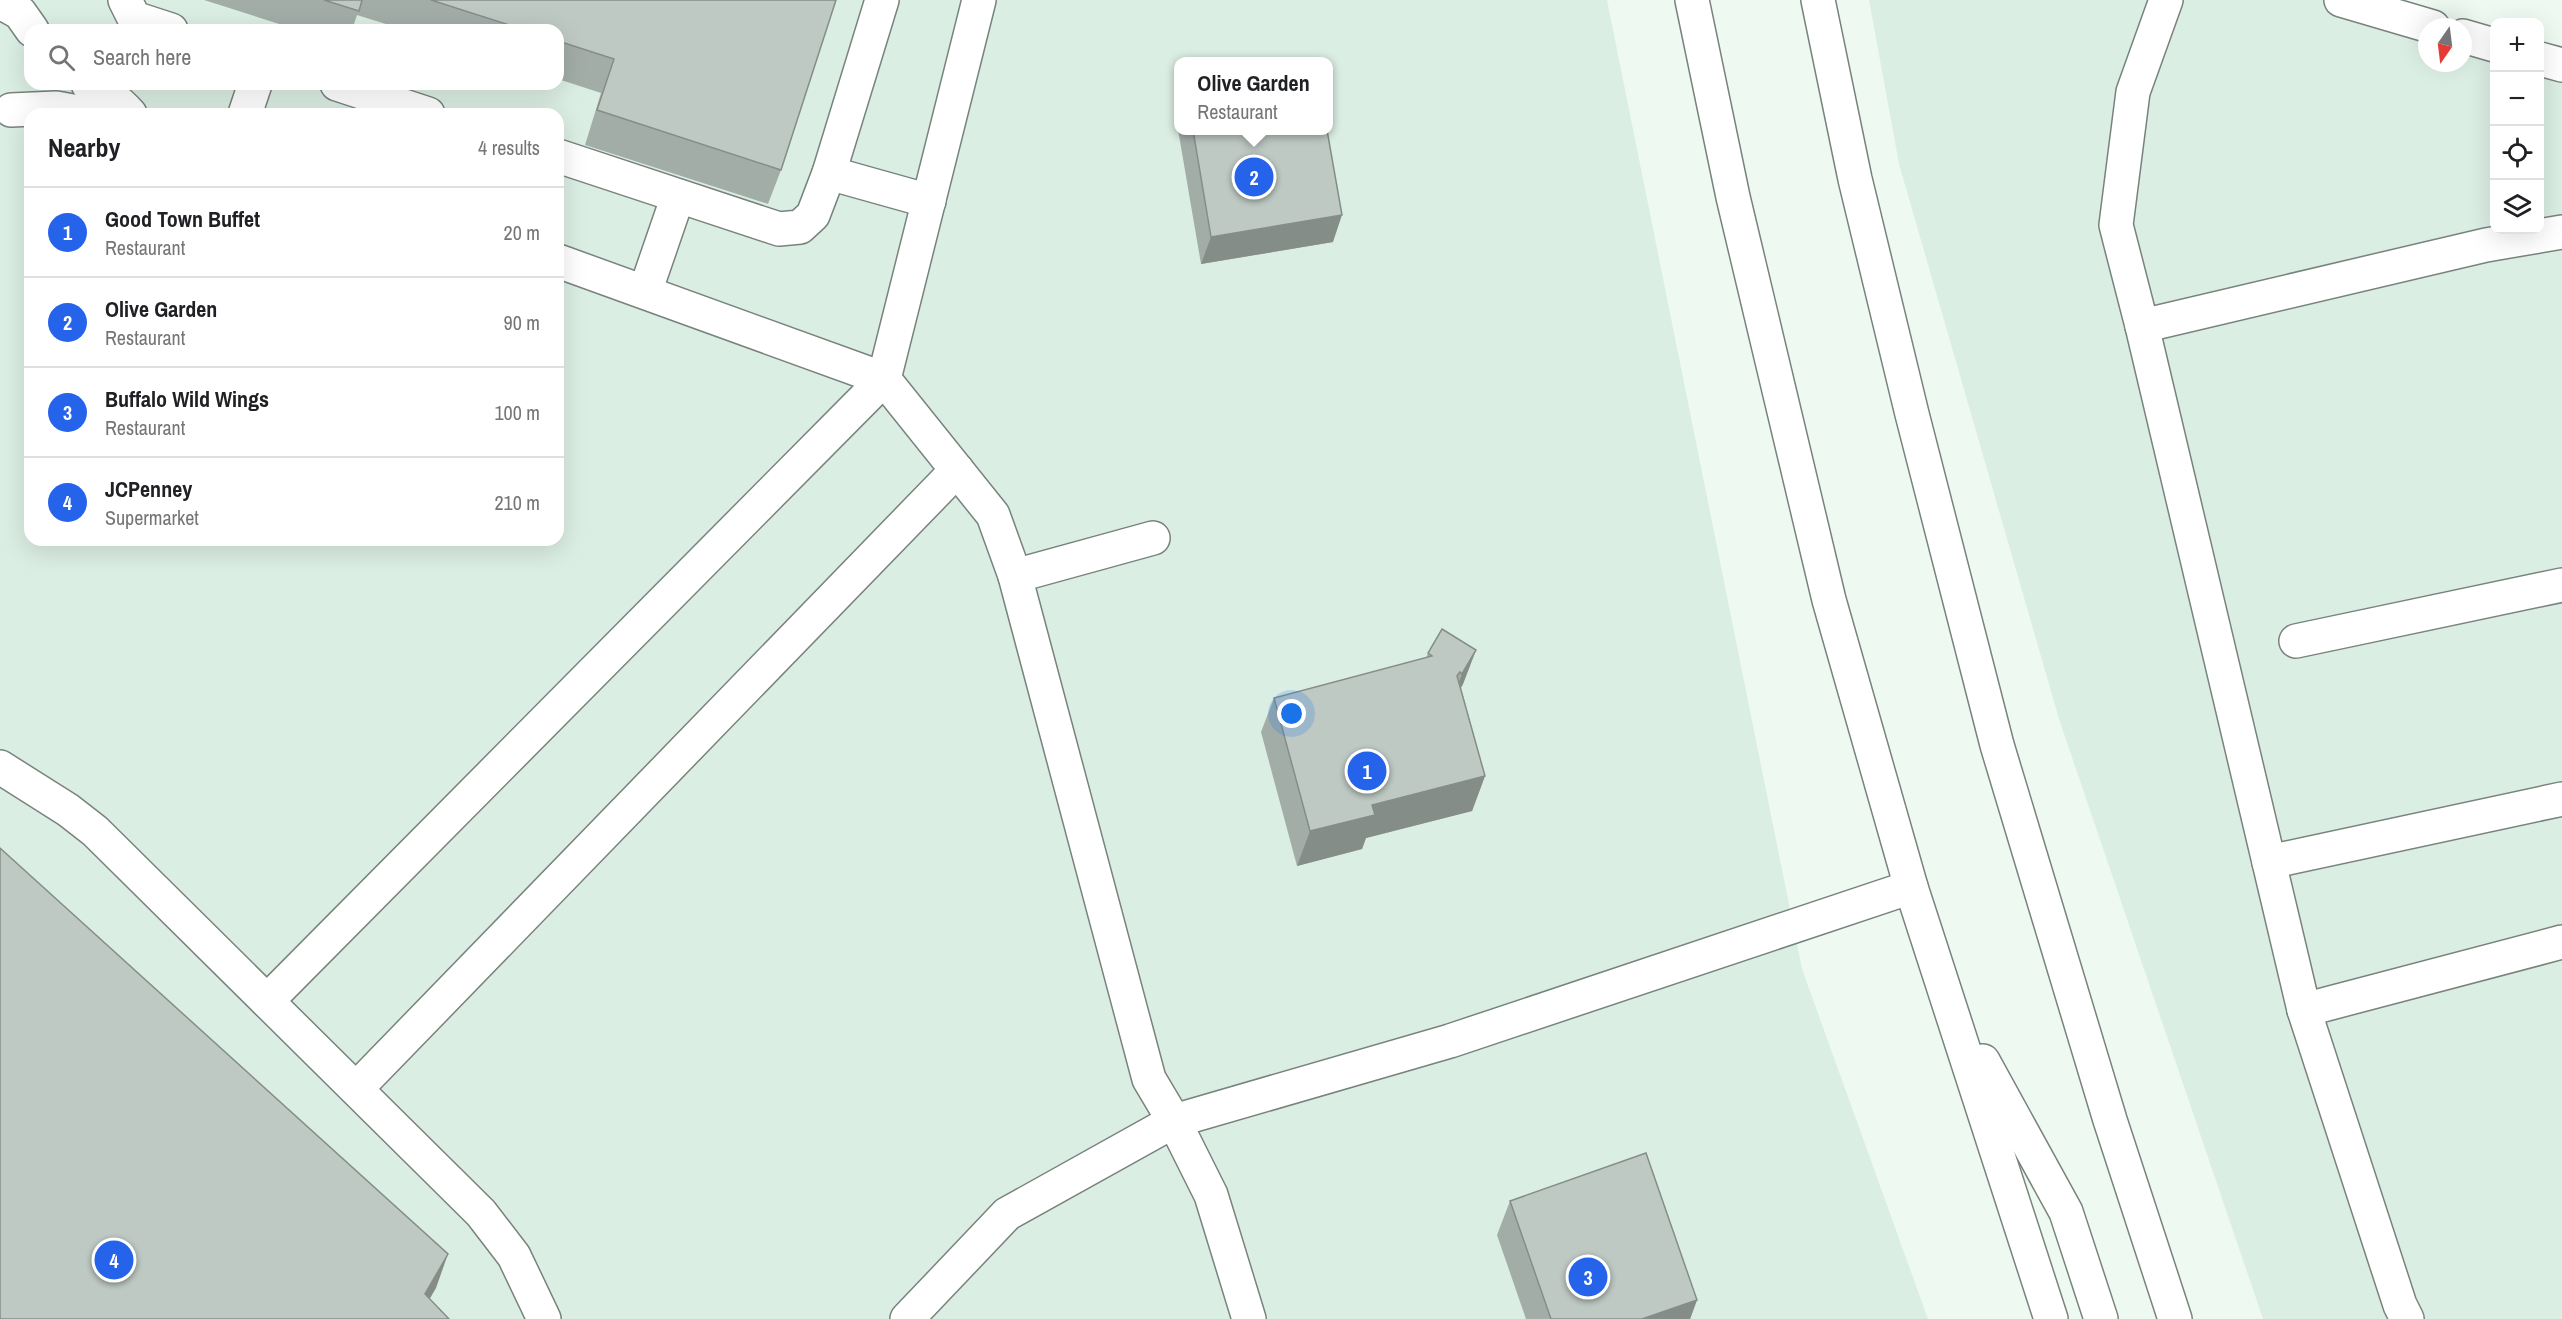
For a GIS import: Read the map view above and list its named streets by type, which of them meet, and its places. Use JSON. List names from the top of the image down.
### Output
{
  "north": "bottom",
  "page": {
    "map_buttons": ["+", "−"],
    "search": "Search here",
    "popup": ["Olive Garden", "Restaurant"],
    "heading": ["Nearby", "4 results"],
    "pins": [
      "2",
      "1",
      "4",
      "3"
    ],
    "list": [
      {
        "mark": "1",
        "name": "Good Town Buffet",
        "note": "Restaurant",
        "value": "20 m"
      },
      {
        "mark": "2",
        "name": "Olive Garden",
        "note": "Restaurant",
        "value": "90 m"
      },
      {
        "mark": "3",
        "name": "Buffalo Wild Wings",
        "note": "Restaurant",
        "value": "100 m"
      },
      {
        "mark": "4",
        "name": "JCPenney",
        "note": "Supermarket",
        "value": "210 m"
      }
    ]
  }
}
